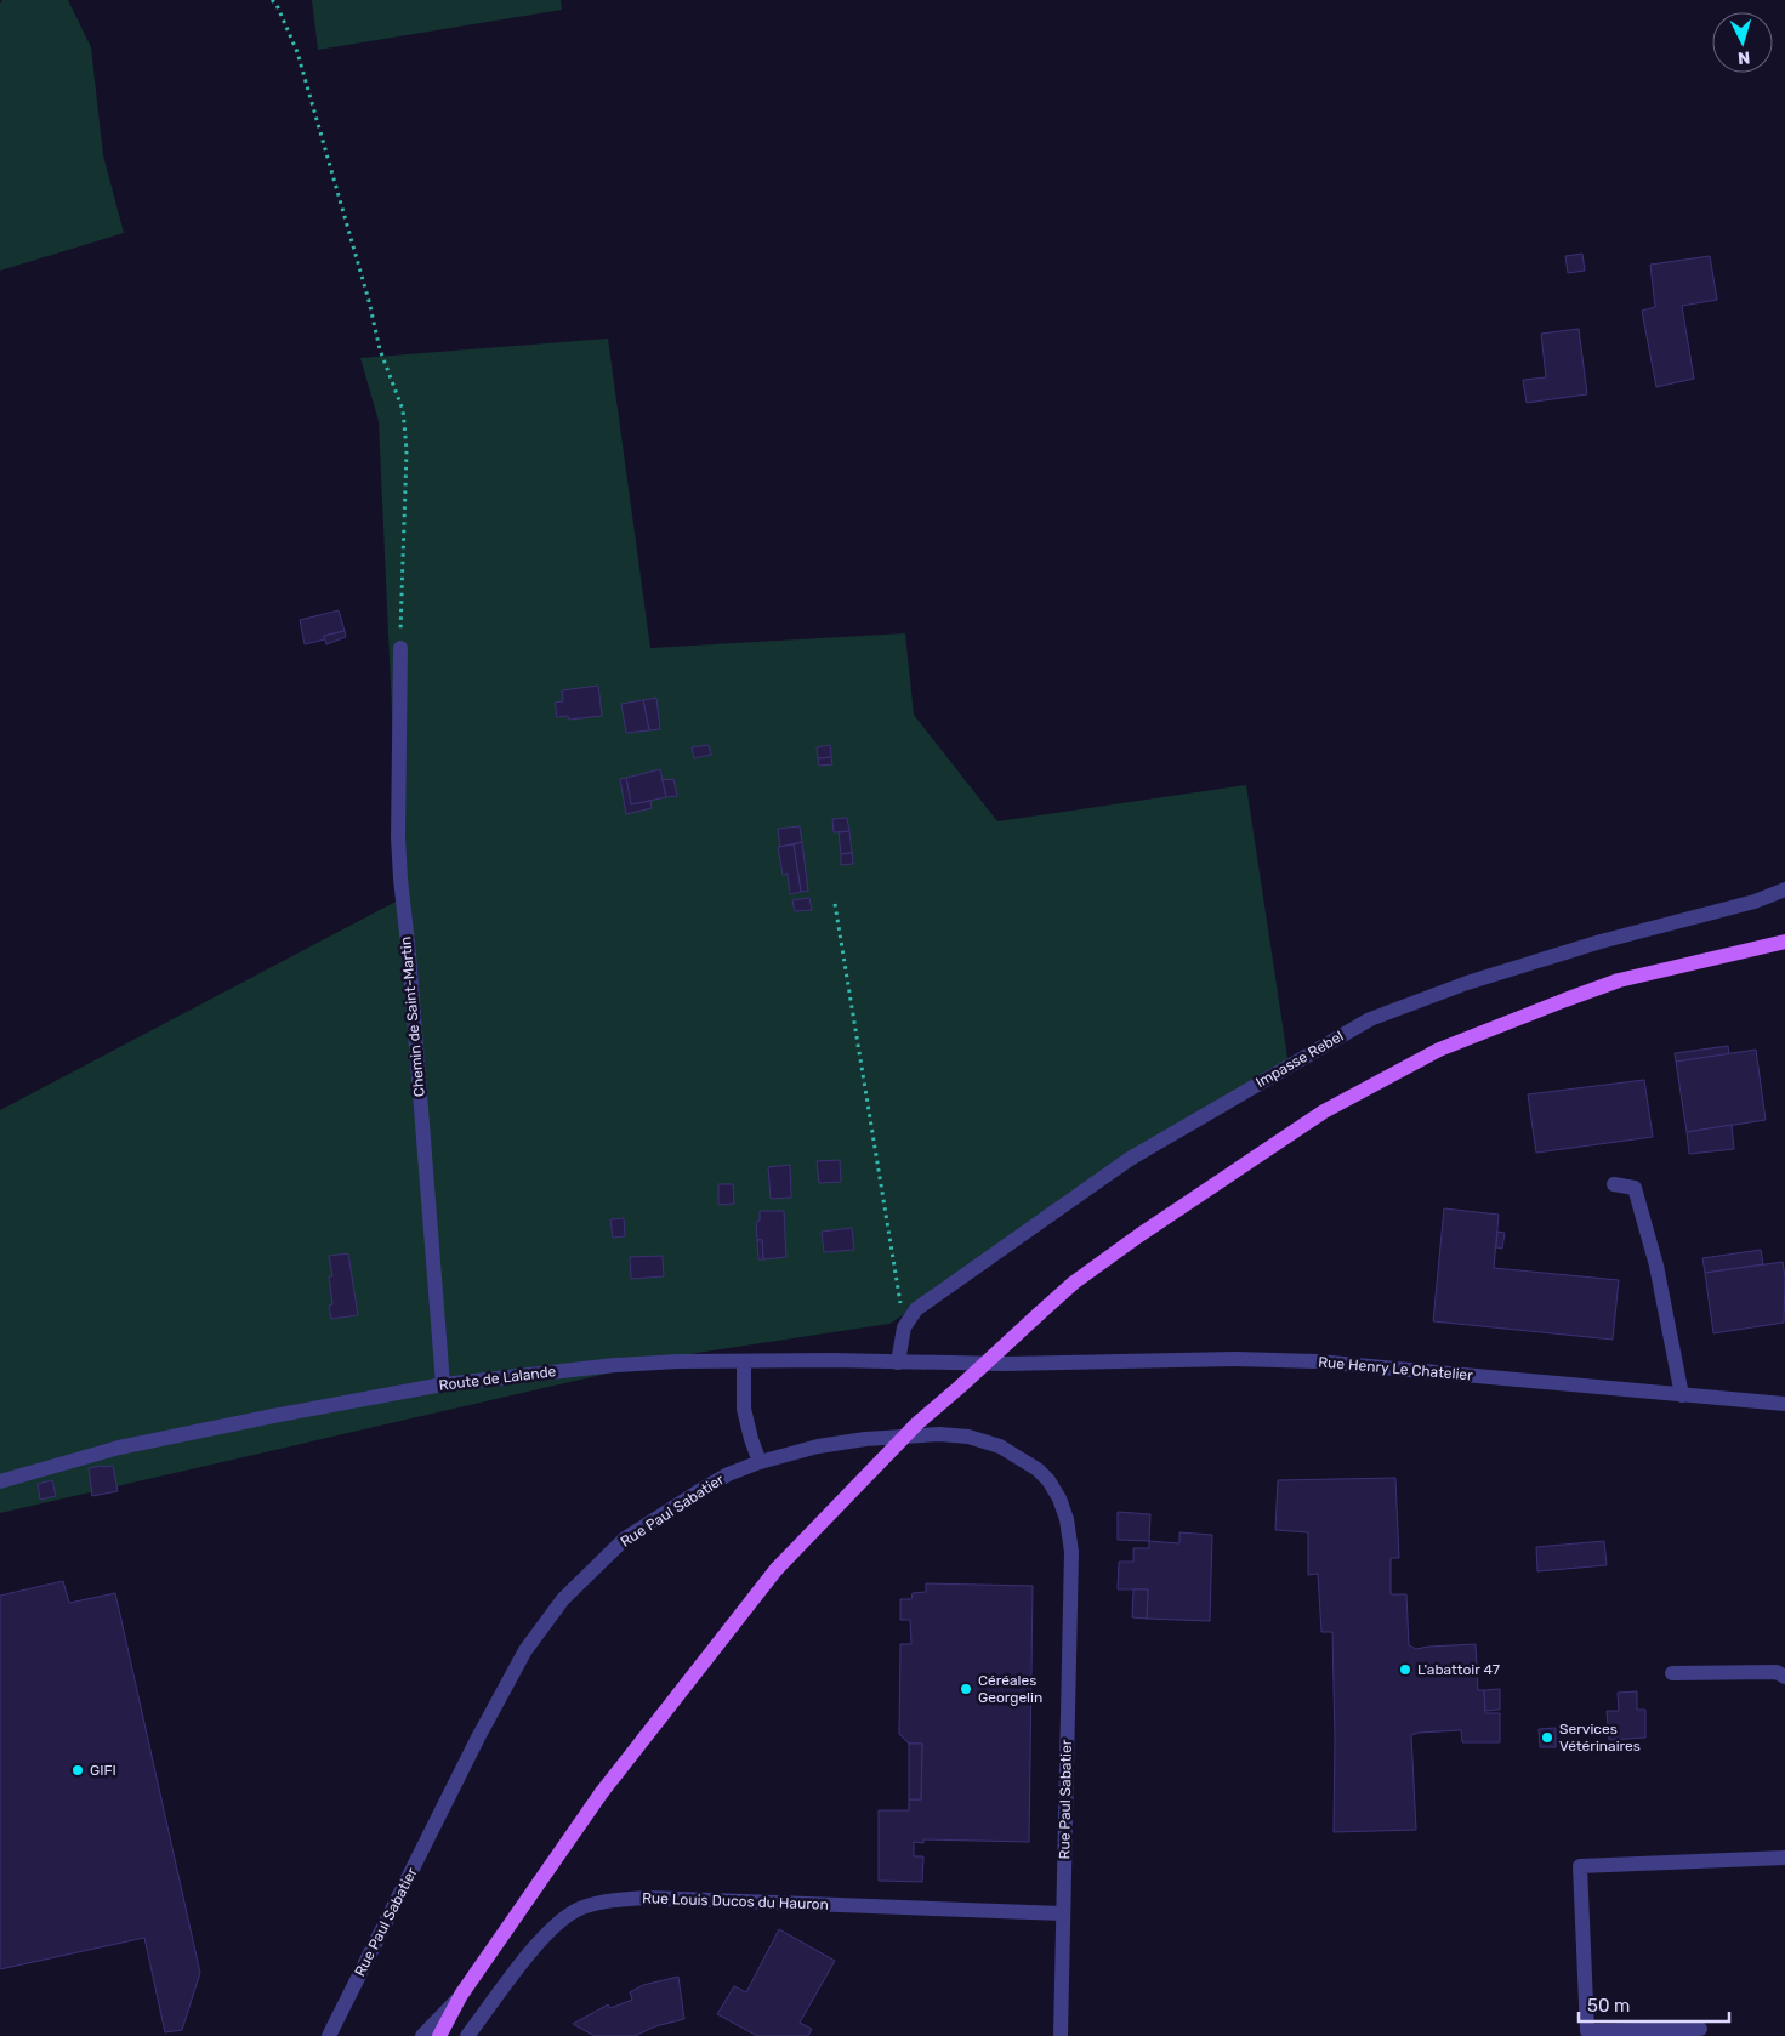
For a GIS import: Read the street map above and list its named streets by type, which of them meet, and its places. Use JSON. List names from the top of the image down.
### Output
{
  "streets": {
    "street": [
      "Chemin de Saint-Martin",
      "Impasse Rebel",
      "Rue Henry Le Chatelier",
      "Route de Lalande",
      "Rue Paul Sabatier",
      "Rue Louis Ducos du Hauron"
    ]
  },
  "crossings": [
    ["Chemin de Saint-Martin", "Route de Lalande"],
    ["Impasse Rebel", "Route de Lalande"],
    ["Rue Henry Le Chatelier", "Route de Lalande"],
    ["Rue Paul Sabatier", "Rue Louis Ducos du Hauron"]
  ],
  "places": [
    "L'abattoir 47",
    "Céréales Georgelin",
    "Services Vétérinaires",
    "GIFI"
  ],
  "scale_bar": "50 m",
  "north": "bottom"
}
